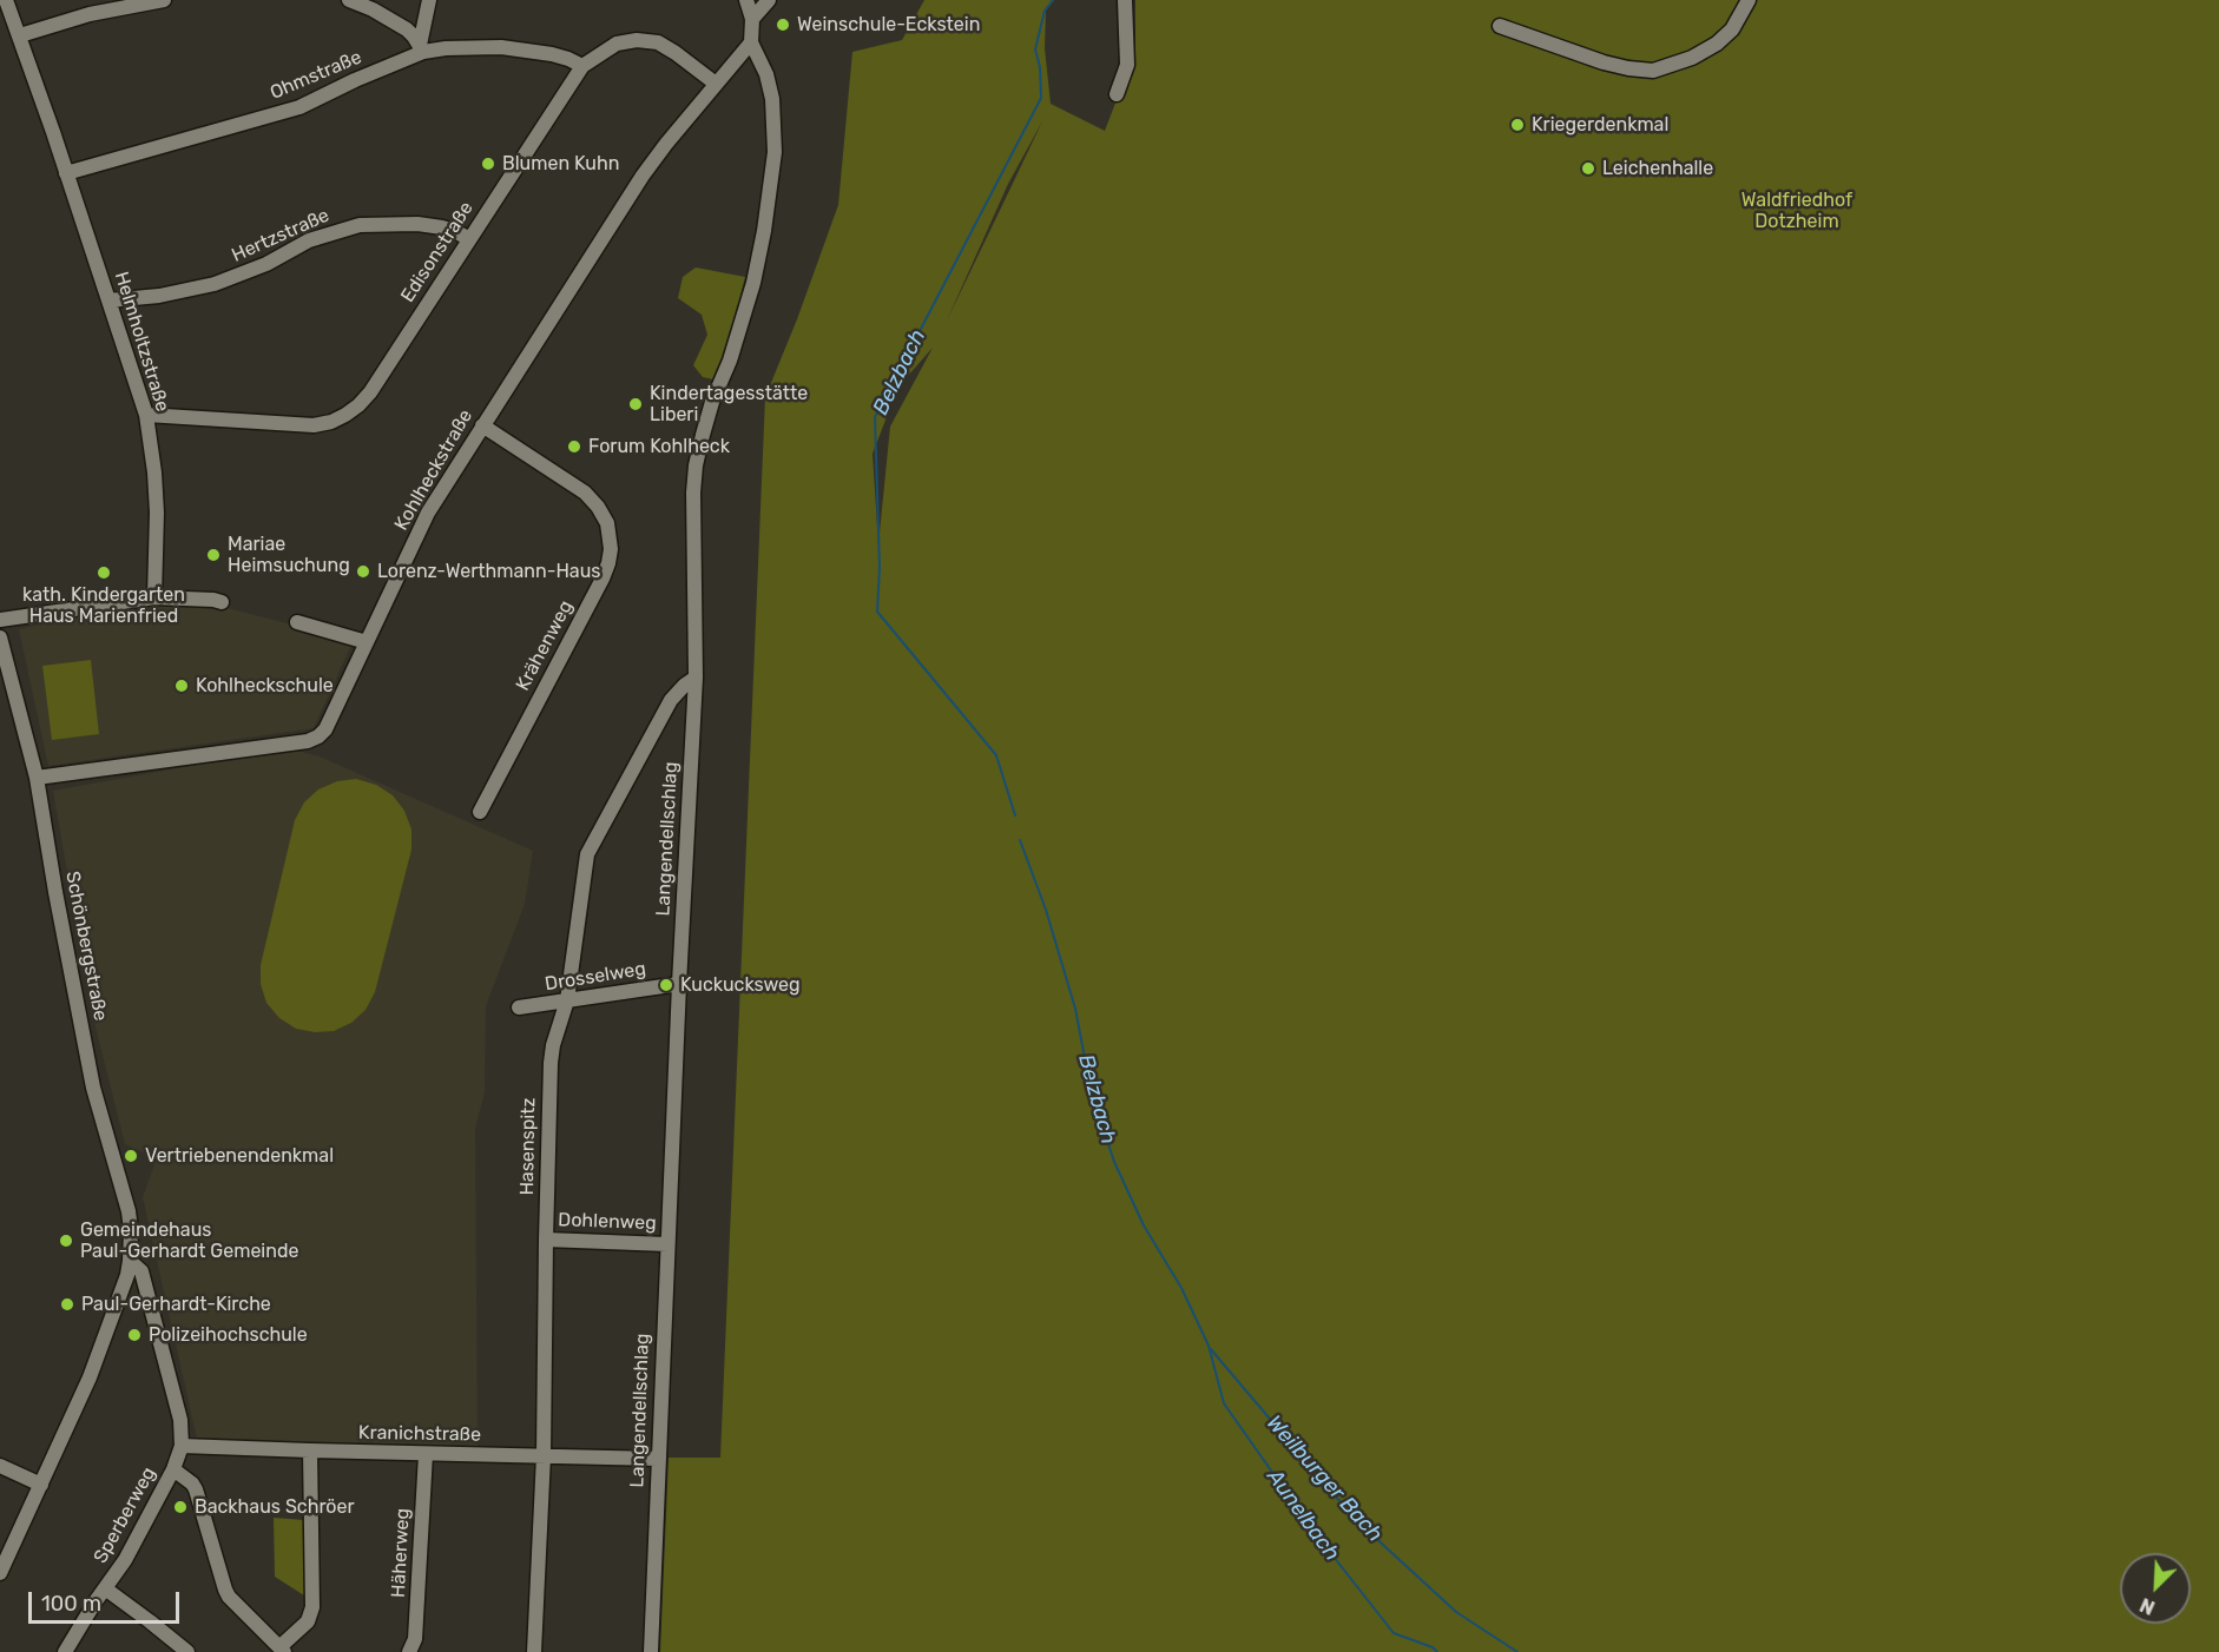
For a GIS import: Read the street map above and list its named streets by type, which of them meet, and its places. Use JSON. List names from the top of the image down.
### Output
{
  "streets": {
    "street": [
      "Ohmstraße",
      "Hertzstraße",
      "Edisonstraße",
      "Helmholtzstraße",
      "Kohlheckstraße",
      "Krähenweg",
      "Langendellschlag",
      "Schönbergstraße",
      "Drosselweg",
      "Hasenspitz",
      "Dohlenweg",
      "Kranichstraße",
      "Sperberweg",
      "Häherweg"
    ]
  },
  "crossings": [
    ["Ohmstraße", "Edisonstraße"],
    ["Ohmstraße", "Helmholtzstraße"],
    ["Hertzstraße", "Edisonstraße"],
    ["Hertzstraße", "Helmholtzstraße"],
    ["Edisonstraße", "Helmholtzstraße"],
    ["Edisonstraße", "Kohlheckstraße"],
    ["Kohlheckstraße", "Krähenweg"],
    ["Kohlheckstraße", "Langendellschlag"],
    ["Kohlheckstraße", "Schönbergstraße"],
    ["Langendellschlag", "Drosselweg"],
    ["Langendellschlag", "Hasenspitz"],
    ["Langendellschlag", "Dohlenweg"],
    ["Langendellschlag", "Kranichstraße"],
    ["Drosselweg", "Hasenspitz"],
    ["Hasenspitz", "Dohlenweg"],
    ["Hasenspitz", "Kranichstraße"],
    ["Kranichstraße", "Sperberweg"],
    ["Kranichstraße", "Häherweg"]
  ],
  "water": ["Belzbach", "Weilburger Bach", "Aunelbach"],
  "parks": ["Waldfriedhof Dotzheim"],
  "places": [
    "Weinschule-Eckstein",
    "Kriegerdenkmal",
    "Blumen Kuhn",
    "Leichenhalle",
    "Kindertagesstätte Liberi",
    "Forum Kohlheck",
    "Mariae Heimsuchung",
    "Lorenz-Werthmann-Haus",
    "kath. Kindergarten Haus Marienfried",
    "Kohlheckschule",
    "Kuckucksweg",
    "Vertriebenendenkmal",
    "Gemeindehaus Paul-Gerhardt Gemeinde",
    "Paul-Gerhardt-Kirche",
    "Polizeihochschule",
    "Backhaus Schröer"
  ],
  "scale_bar": "100 m",
  "north": "bottom left"
}
